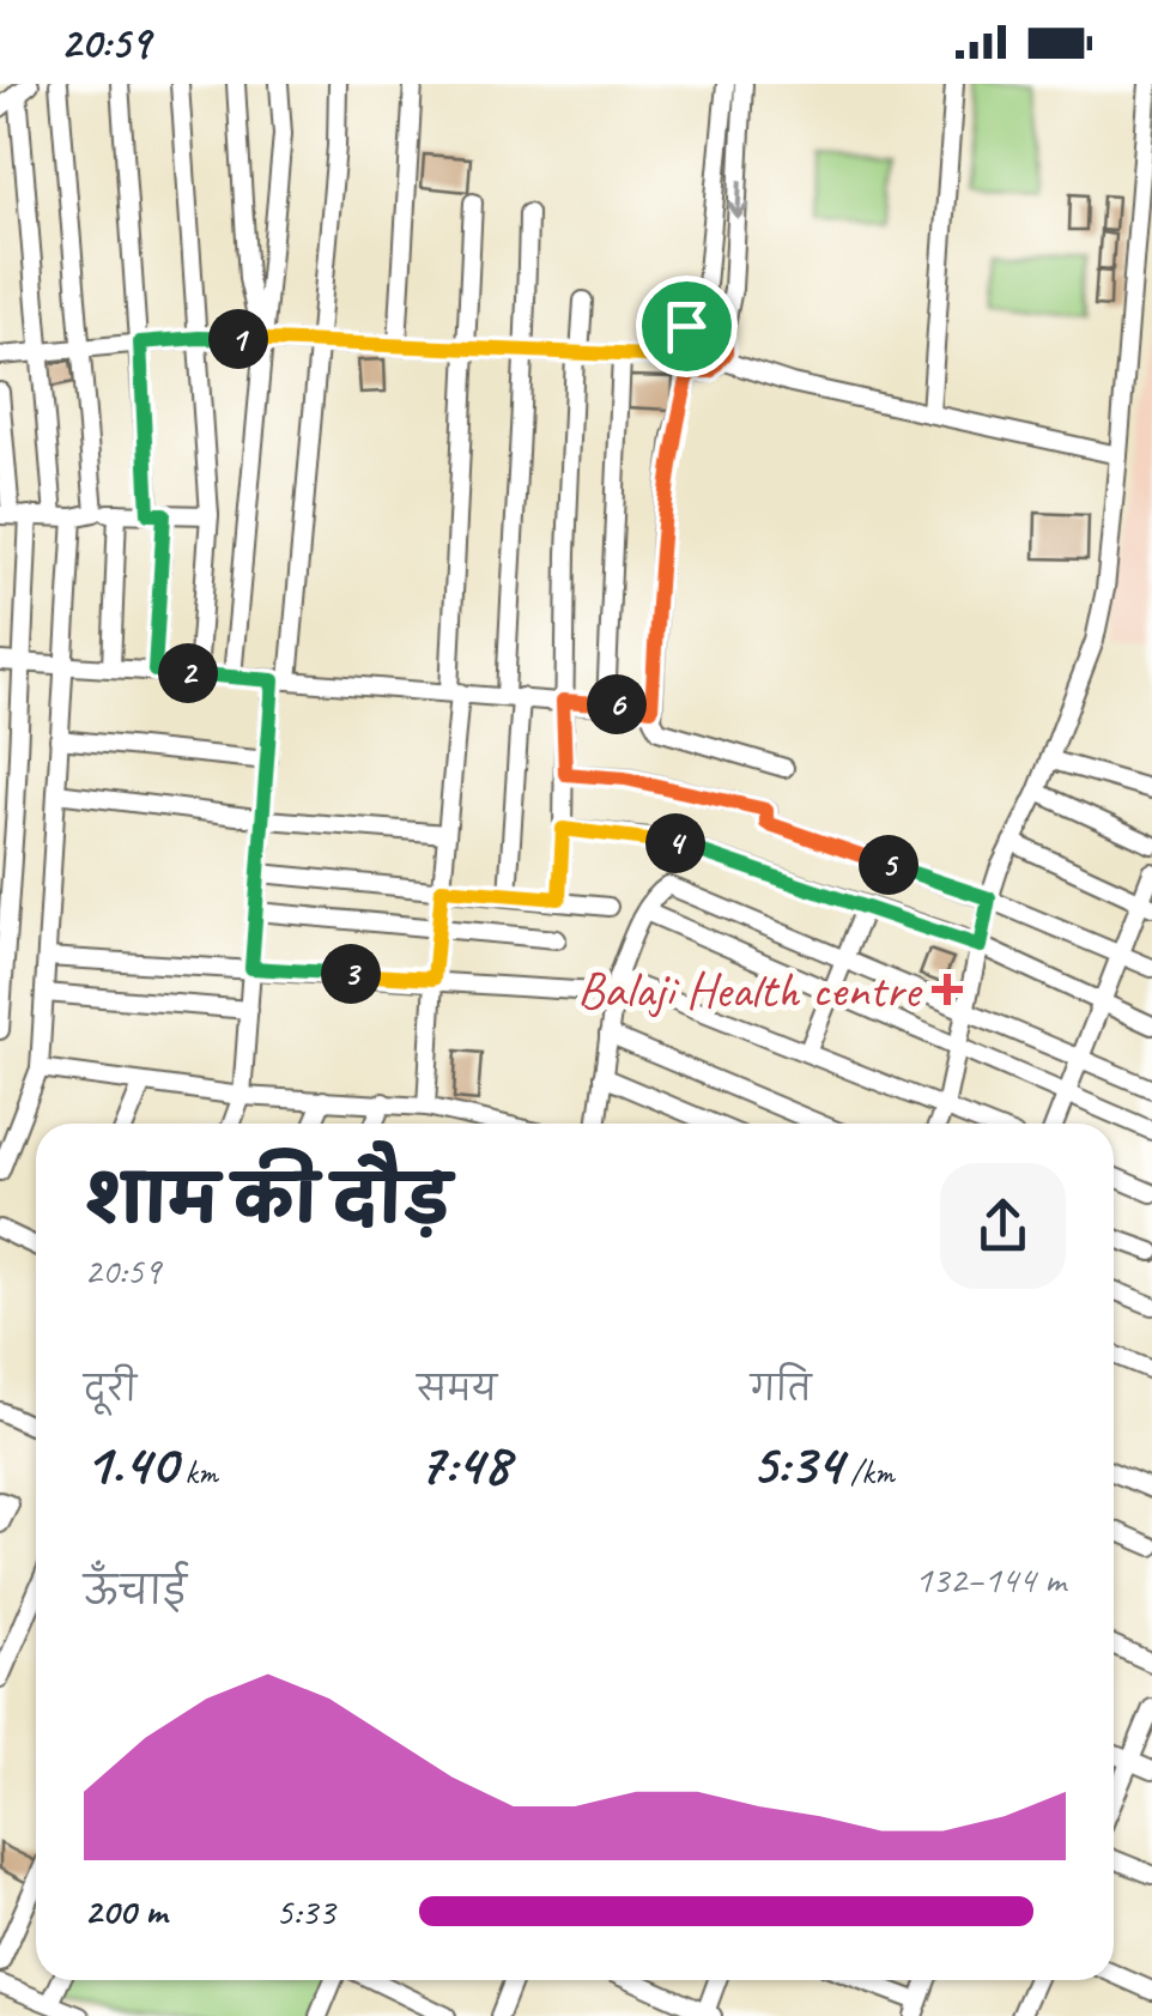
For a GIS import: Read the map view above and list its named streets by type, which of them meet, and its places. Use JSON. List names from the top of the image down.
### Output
{
  "places": {
    "health": ["Balaji Health centre"]
  },
  "page": {
    "status": "20:59",
    "pins": [
      "1",
      "2",
      "6",
      "4",
      "5",
      "3"
    ],
    "heading": ["शाम की दौड़", "20:59"],
    "stats": [
      ["दूरी", "1.40 km"],
      ["समय", "7:48"],
      ["गति", "5:34 /km"]
    ],
    "chart": ["ऊँचाई", "132–144 m"],
    "list": [
      {
        "name": "200 m",
        "note": "5:33"
      }
    ]
  }
}
